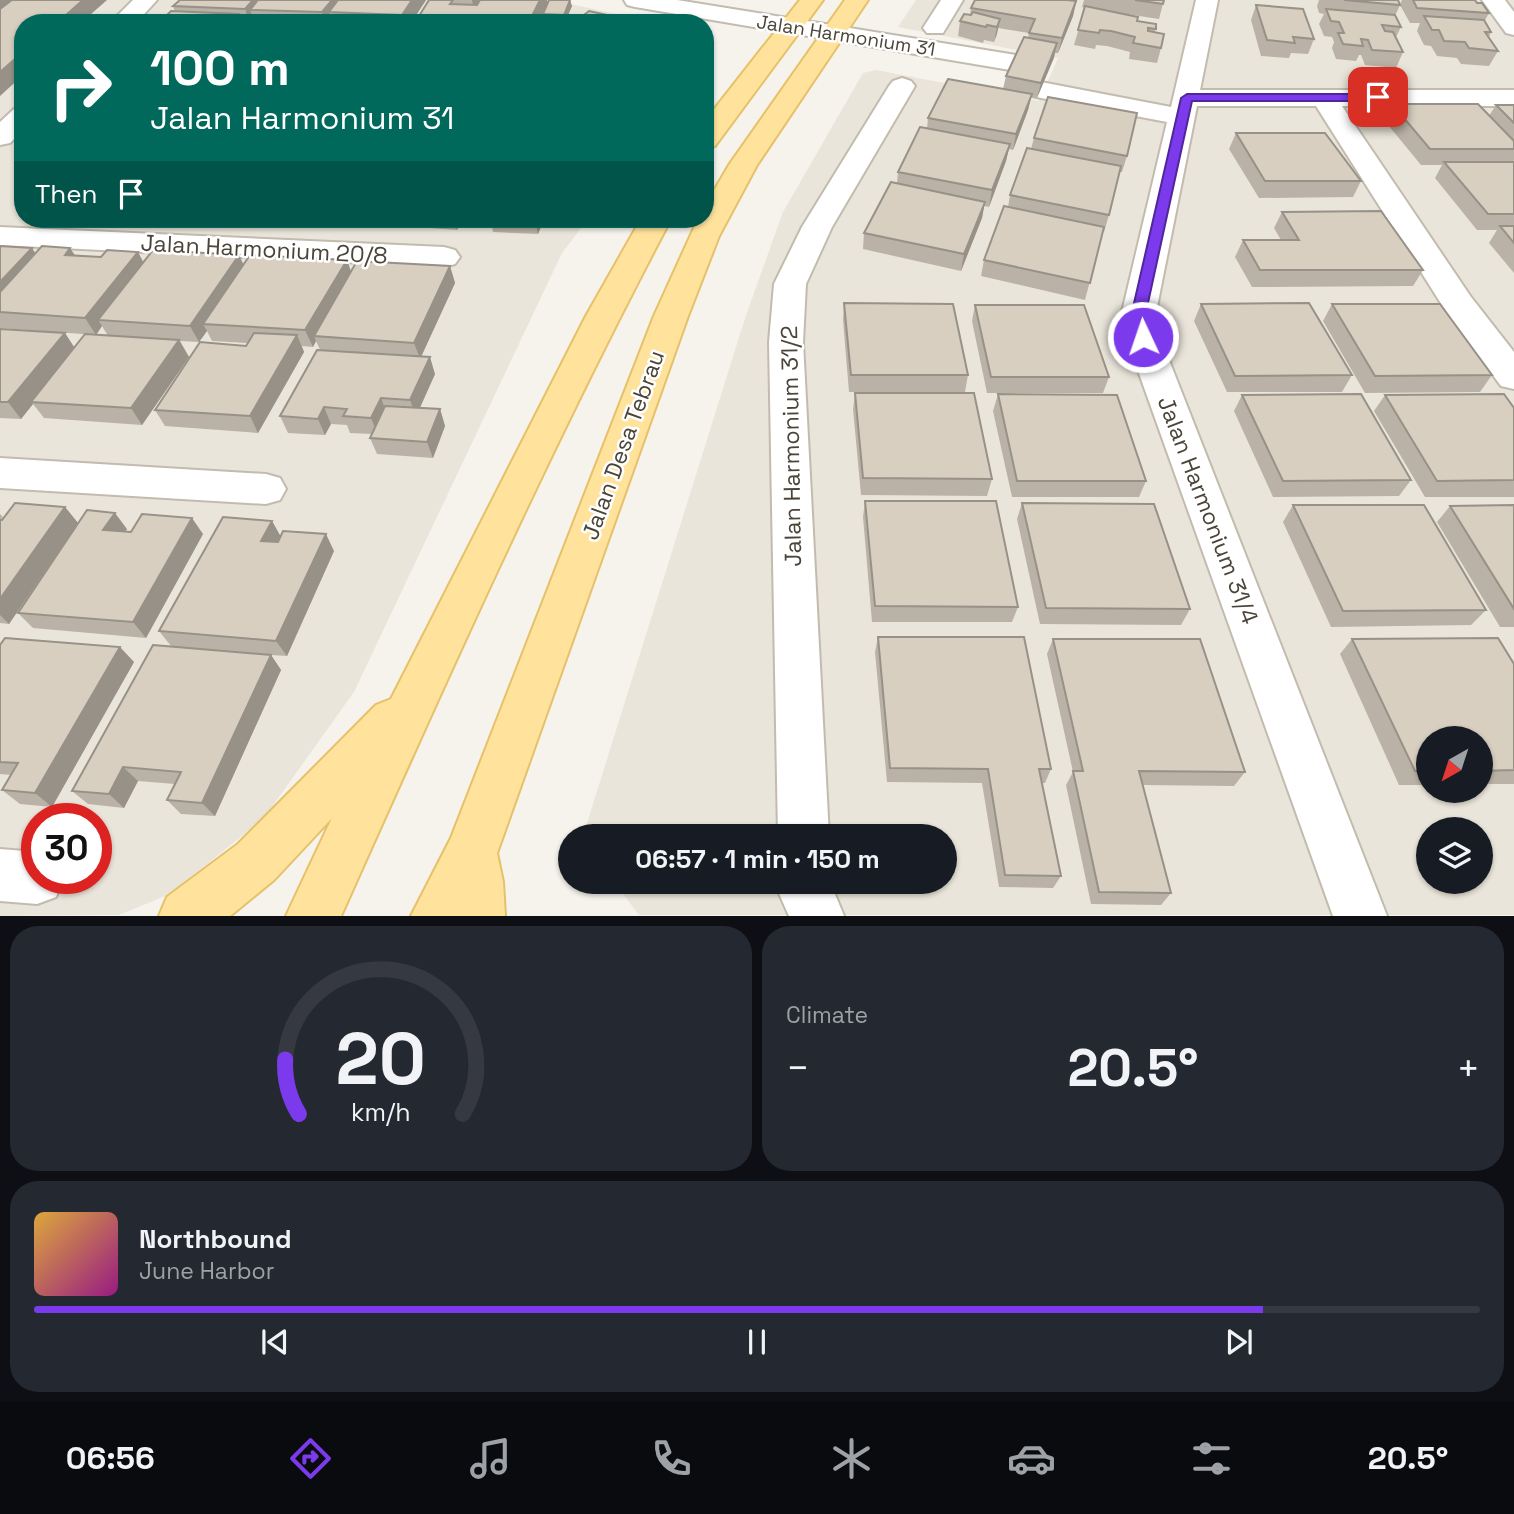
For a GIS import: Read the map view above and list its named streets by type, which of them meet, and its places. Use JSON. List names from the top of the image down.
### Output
{
  "streets": {
    "main road": ["Jalan Desa Tebrau"],
    "street": [
      "Jalan Harmonium 31",
      "Jalan Harmonium 20/8",
      "Jalan Harmonium 31/2",
      "Jalan Harmonium 31/4"
    ]
  },
  "crossings": [
    ["Jalan Harmonium 31", "Jalan Desa Tebrau"]
  ],
  "north": "bottom left",
  "page": {
    "turn": ["100 m", "Jalan Harmonium 31"],
    "then": "Then",
    "limit": "30",
    "trip": "06:57 · 1 min · 150 m",
    "tile": "Climate",
    "heat": ["−", "20.5°", "+"],
    "song": ["Northbound", "June Harbor"],
    "tabs": ["06:56", "20.5°"],
    "gauge": ["20", "km/h"]
  }
}
